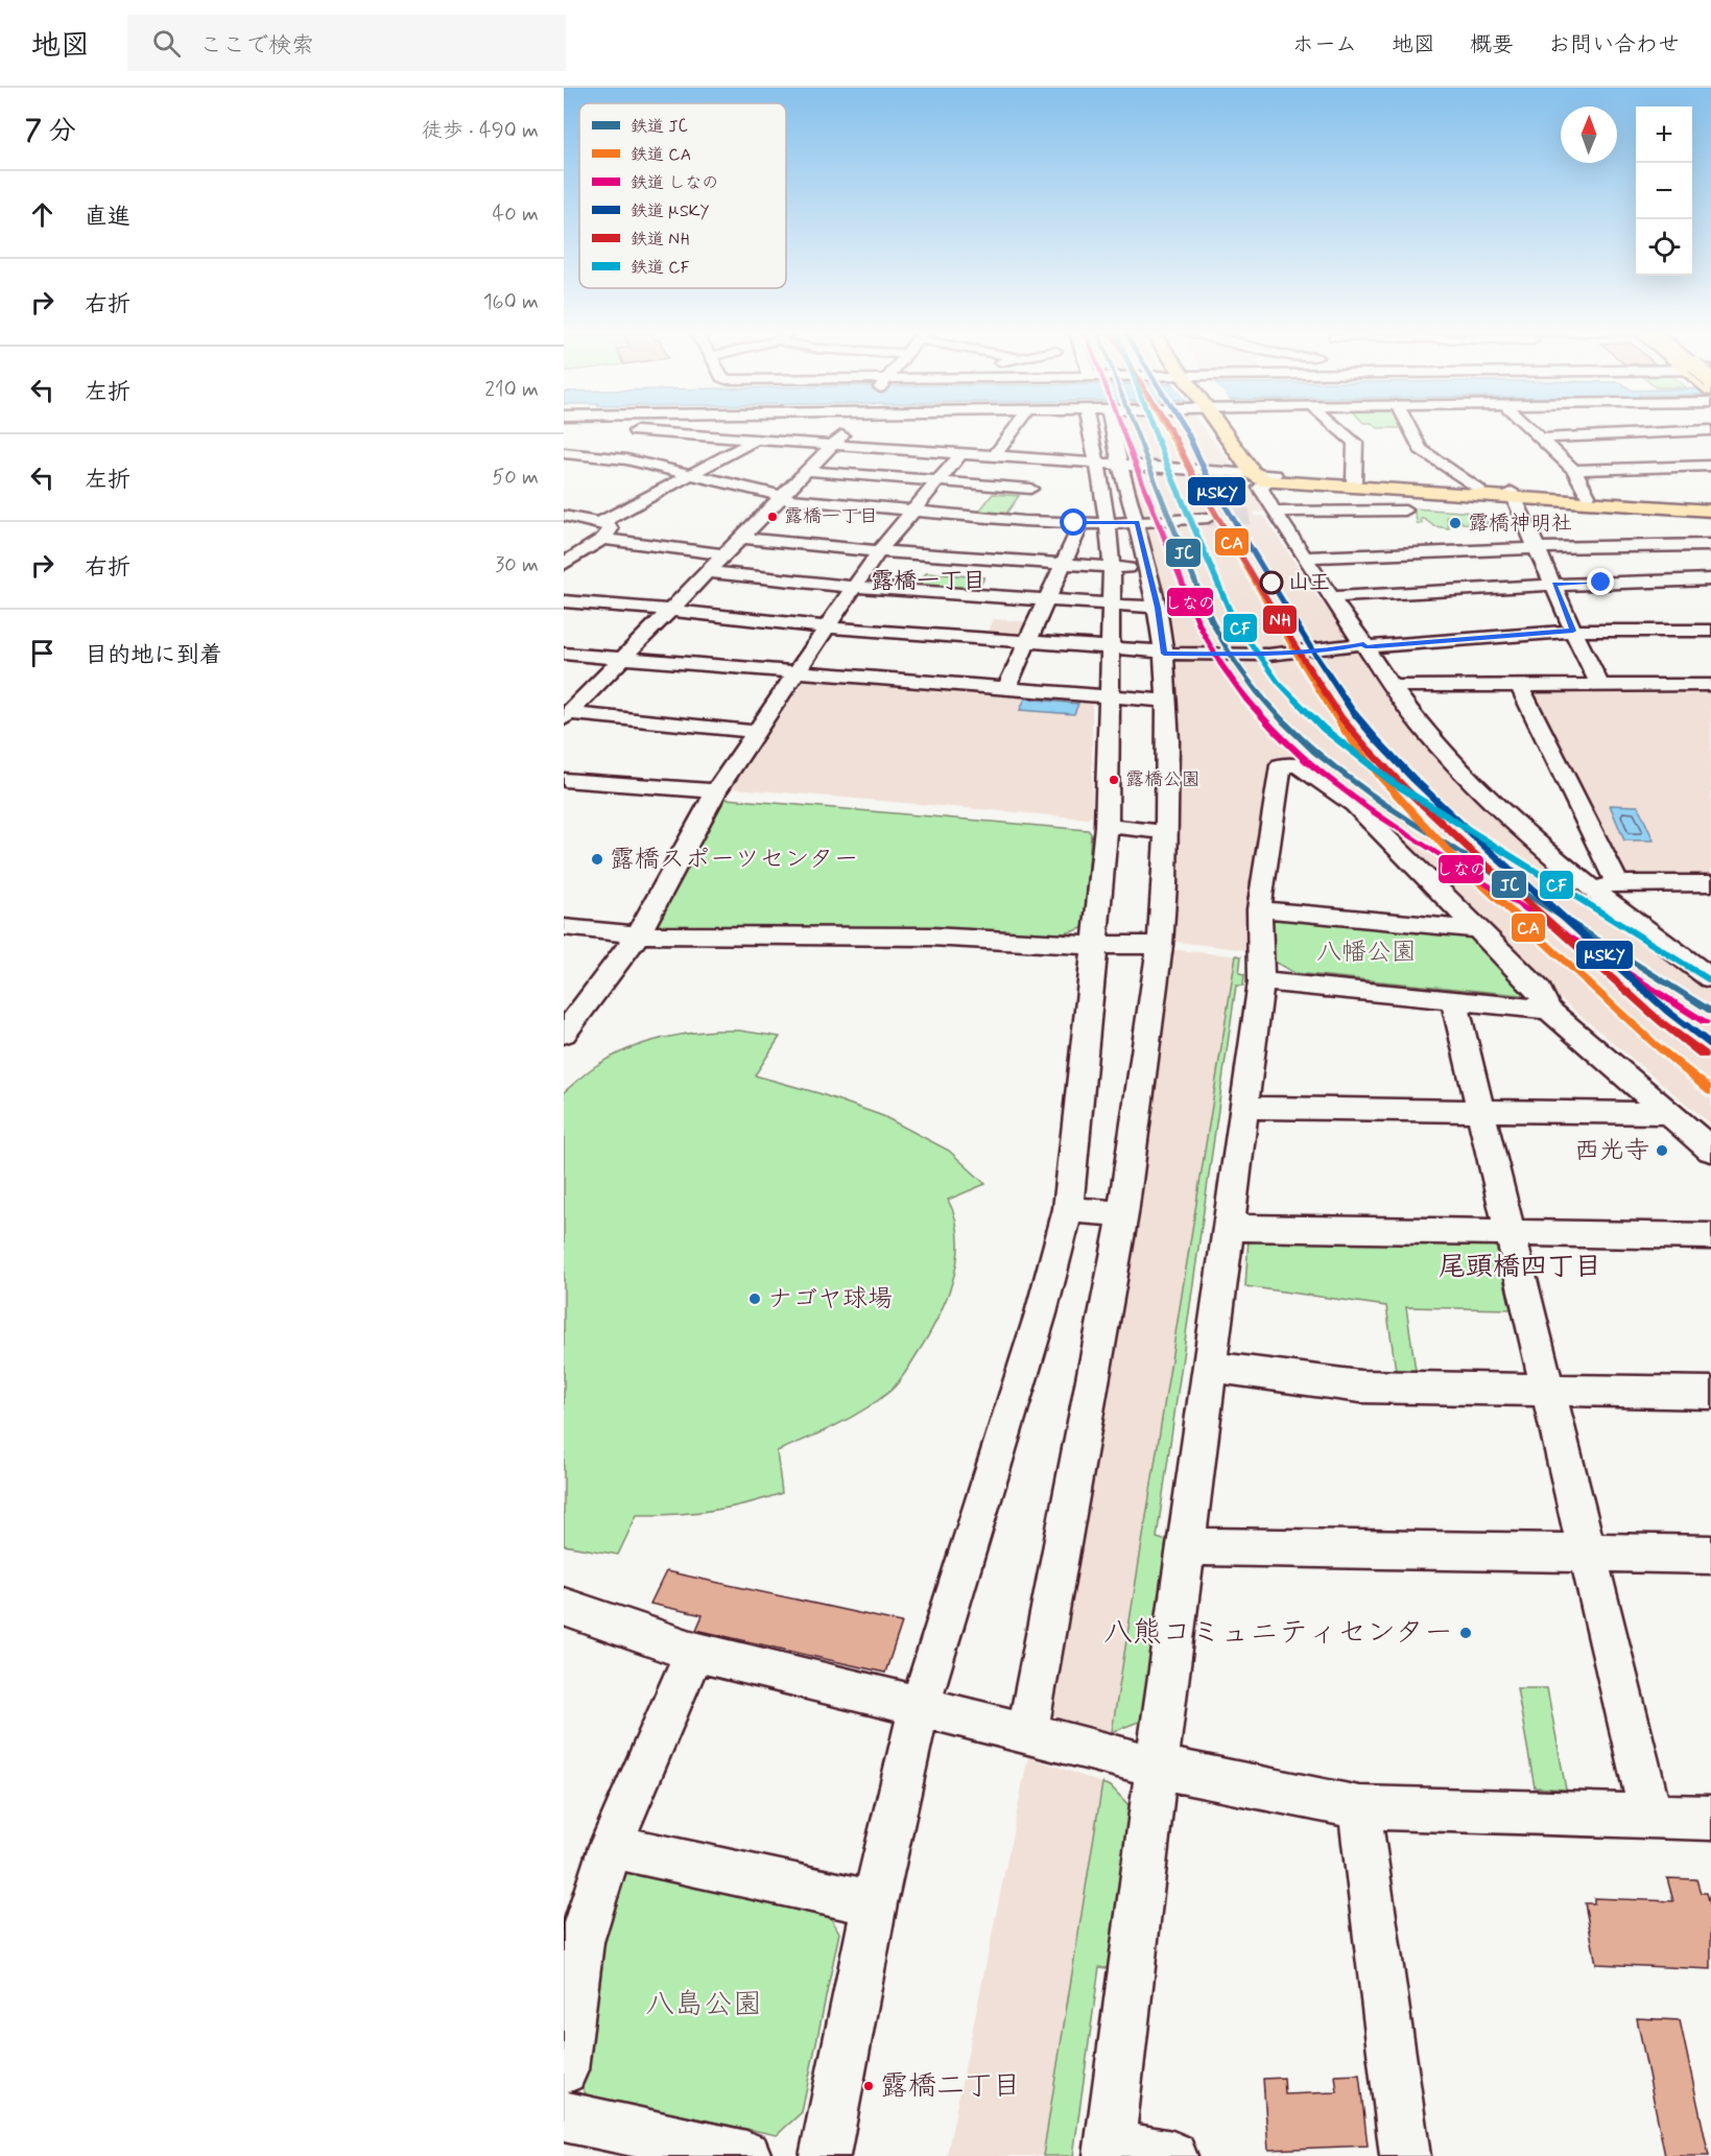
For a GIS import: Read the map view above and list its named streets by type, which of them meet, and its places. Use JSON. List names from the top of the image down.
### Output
{
  "districts": ["露橋一丁目", "尾頭橋四丁目"],
  "parks": ["八幡公園", "八島公園"],
  "places": [
    "露橋一丁目",
    "露橋神明社",
    "山王",
    "露橋公園",
    "露橋スポーツセンター",
    "西光寺",
    "ナゴヤ球場",
    "八熊コミュニティセンター",
    "露橋二丁目"
  ],
  "lines": [
    "rail line JC",
    "rail line CA",
    "rail line しなの",
    "rail line μSKY",
    "rail line NH",
    "rail line CF"
  ],
  "legend": [
    "鉄道 JC",
    "鉄道 CA",
    "鉄道 しなの",
    "鉄道 μSKY",
    "鉄道 NH",
    "鉄道 CF"
  ],
  "north": "top",
  "page": {
    "header": "地図",
    "search": "ここで検索",
    "nav": [
      "ホーム",
      "地図",
      "概要",
      "お問い合わせ"
    ],
    "heading": ["7 分", "徒歩 · 490 m"],
    "map_buttons": ["+", "−"],
    "list": [
      ["直進", "40 m"],
      ["右折", "160 m"],
      ["左折", "210 m"],
      ["左折", "50 m"],
      ["右折", "30 m"],
      "目的地に到着"
    ]
  }
}
